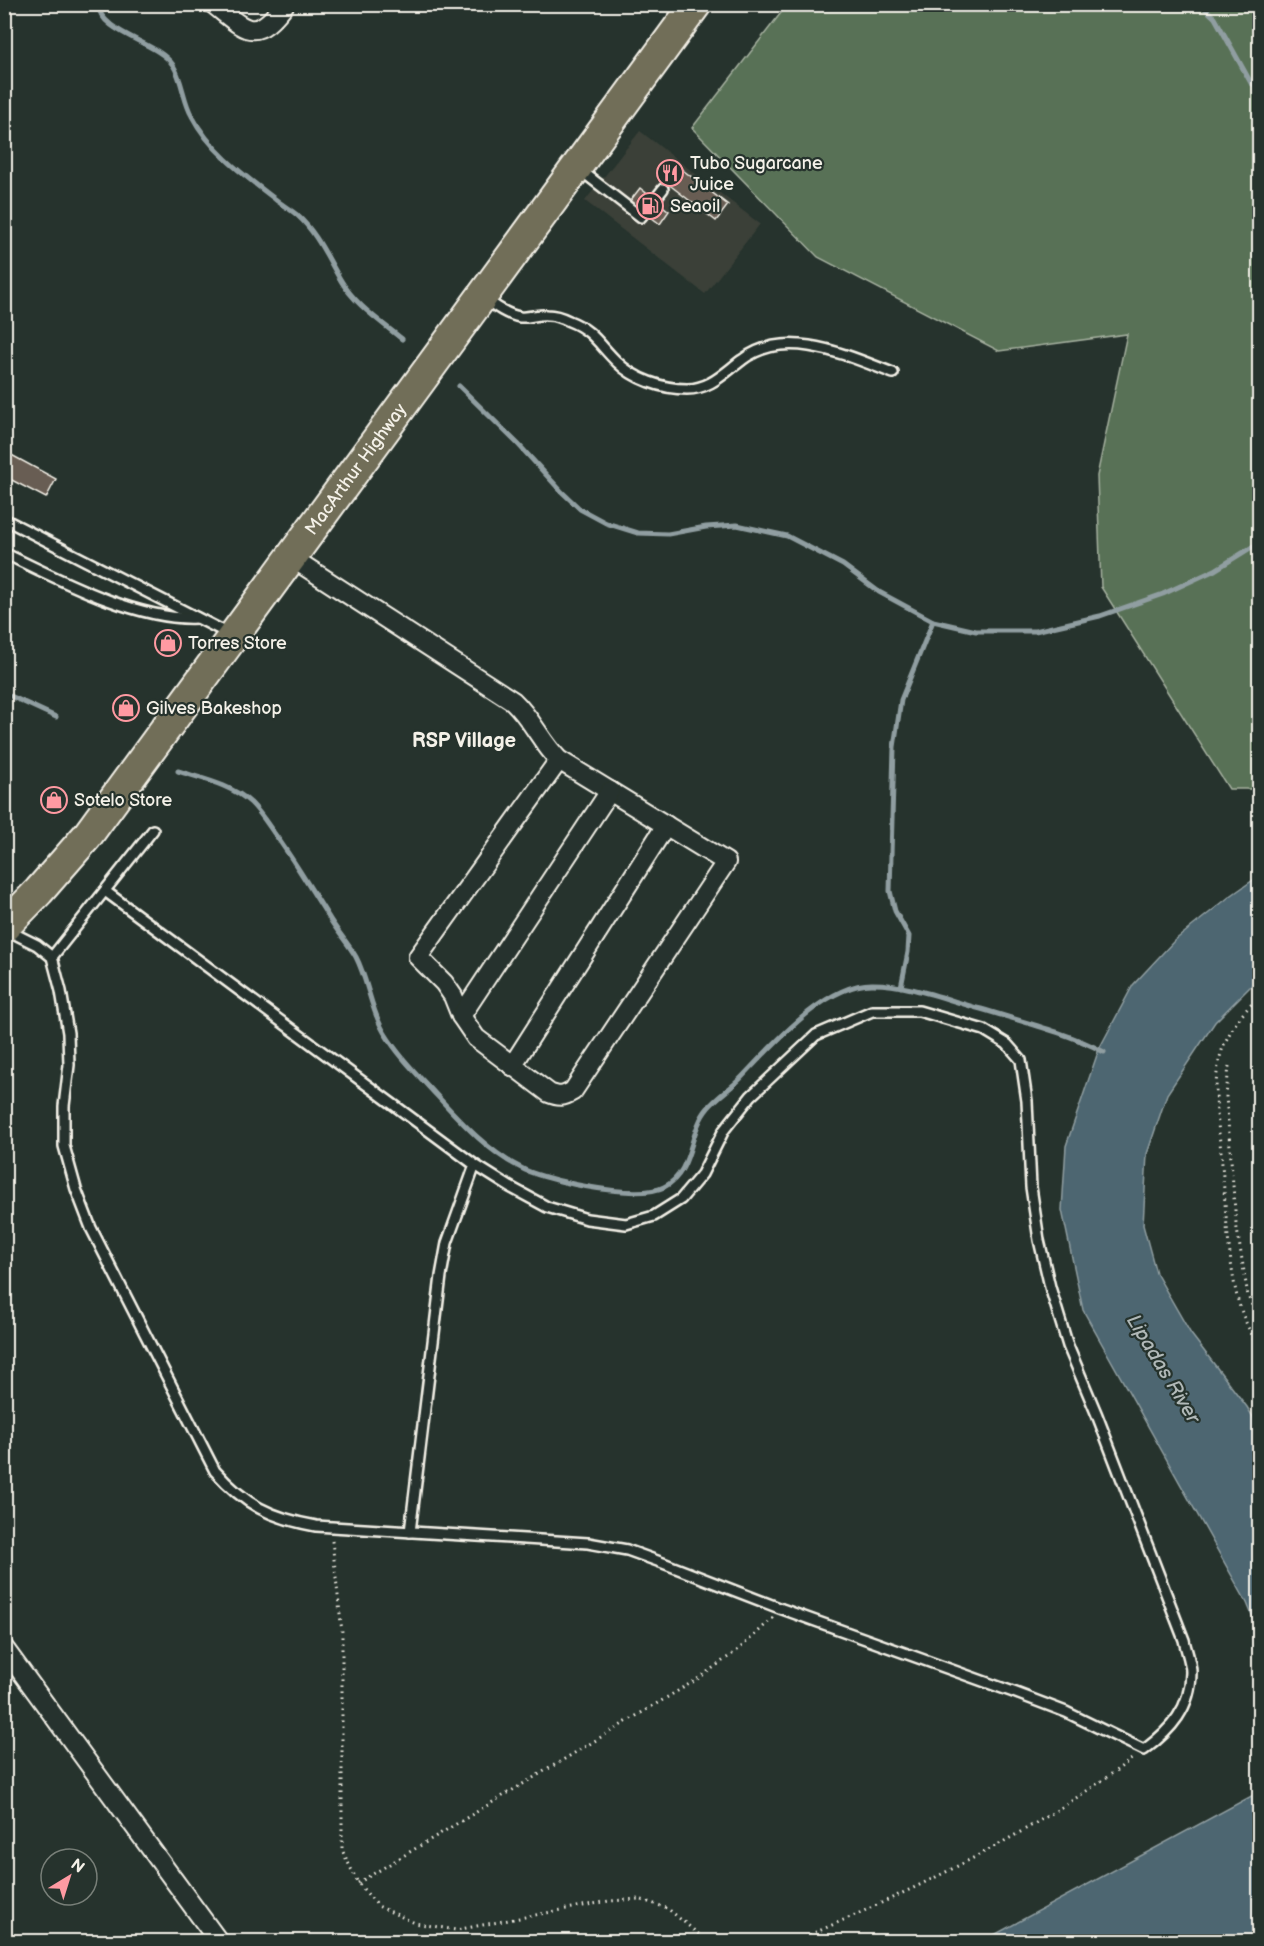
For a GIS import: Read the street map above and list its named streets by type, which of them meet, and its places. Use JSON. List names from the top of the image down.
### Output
{
  "streets": {
    "highway": ["MacArthur Highway"]
  },
  "districts": ["RSP Village"],
  "water": ["Lipadas River"],
  "places": {
    "restaurant": ["Tubo Sugarcane Juice"],
    "fuel station": ["Seaoil"],
    "shop": ["Torres Store", "Gilves Bakeshop", "Sotelo Store"]
  },
  "north": "top right"
}
